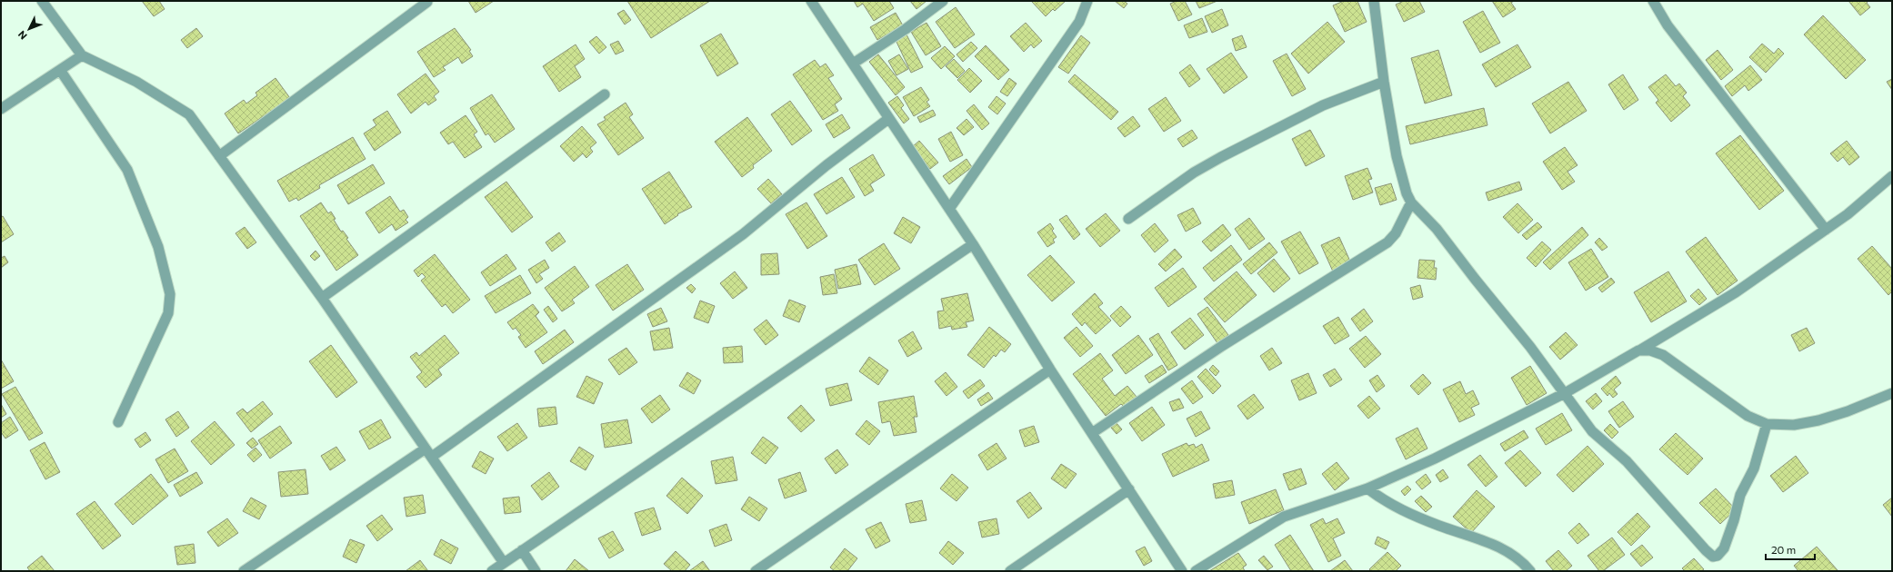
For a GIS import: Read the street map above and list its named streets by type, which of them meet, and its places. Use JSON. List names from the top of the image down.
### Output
{
  "scale_bar": "20 m",
  "north": "bottom left"
}
